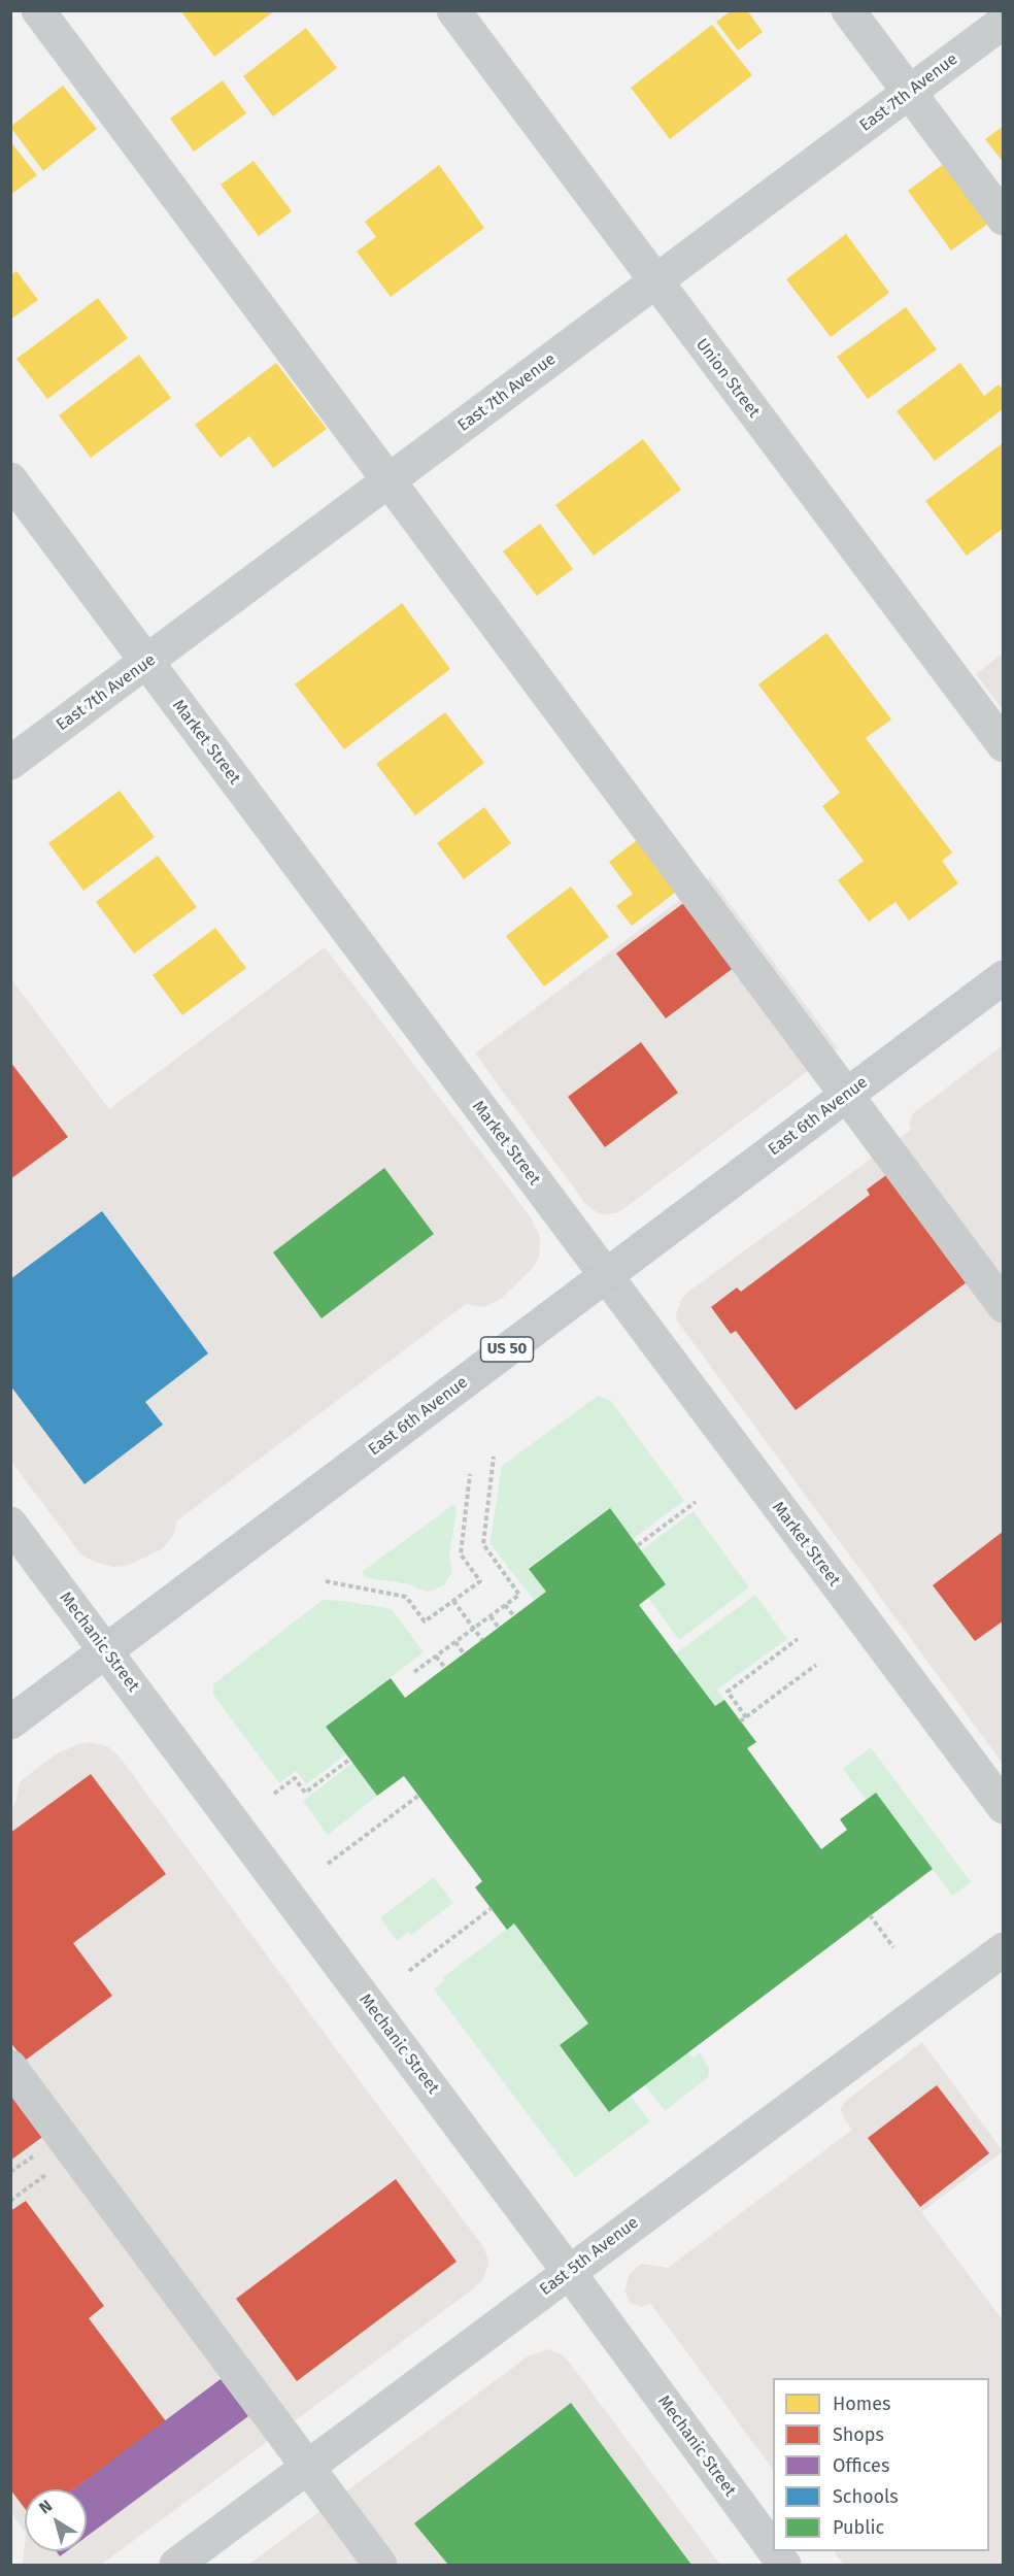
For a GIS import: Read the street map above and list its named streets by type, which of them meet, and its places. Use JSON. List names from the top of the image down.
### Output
{
  "streets": {
    "main road": ["East 6th Avenue", "US 50"],
    "street": [
      "East 7th Avenue",
      "Union Street",
      "Market Street",
      "Mechanic Street",
      "East 5th Avenue"
    ]
  },
  "crossings": [
    ["East 7th Avenue", "Union Street"],
    ["East 7th Avenue", "Market Street"],
    ["Market Street", "East 6th Avenue"],
    ["East 6th Avenue", "Mechanic Street"],
    ["Mechanic Street", "East 5th Avenue"]
  ],
  "legend": [
    "Homes",
    "Shops",
    "Offices",
    "Schools",
    "Public"
  ],
  "north": "top left"
}
